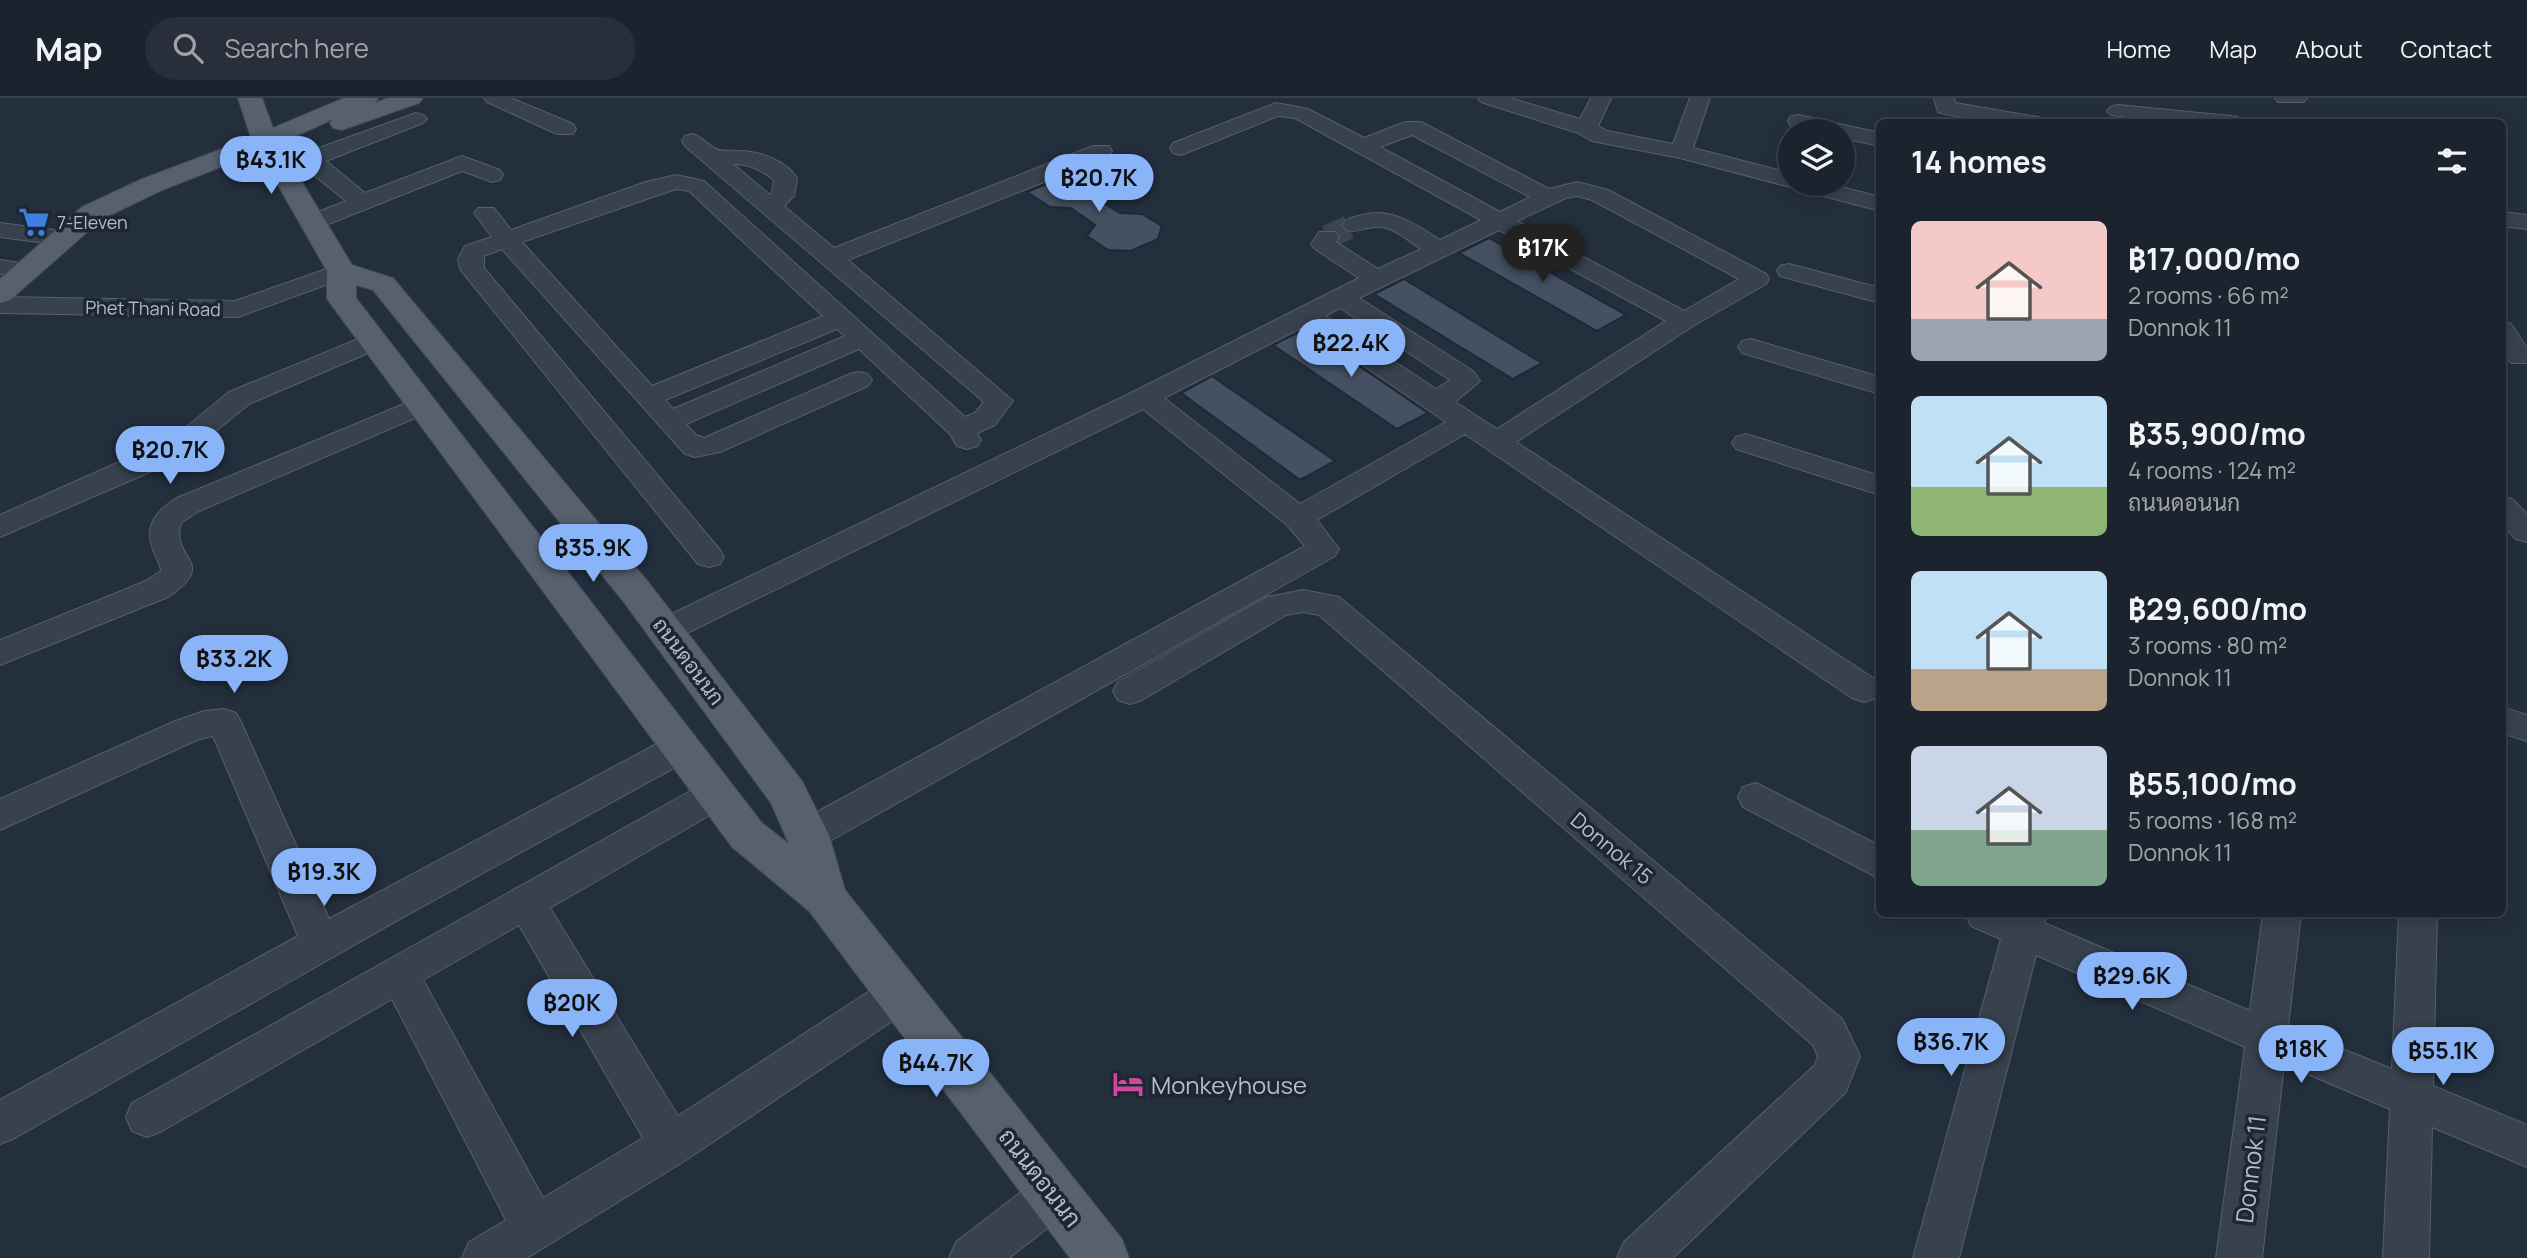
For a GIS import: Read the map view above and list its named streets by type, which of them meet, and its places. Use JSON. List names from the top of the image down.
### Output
{
  "streets": {
    "main road": ["ถนนดอนนก"],
    "street": ["Phet Thani Road", "Donnok 15", "Donnok 11"]
  },
  "crossings": [
    ["Phet Thani Road", "ถนนดอนนก"]
  ],
  "places": {
    "supermarket": ["7-Eleven"],
    "hotel": ["Monkeyhouse"]
  },
  "page": {
    "header": "Map",
    "search": "Search here",
    "nav": [
      "Home",
      "Map",
      "About",
      "Contact"
    ],
    "heading": "14 homes",
    "price": [
      "฿43.1K",
      "฿20.7K",
      "฿17K",
      "฿22.4K",
      "฿20.7K",
      "฿35.9K",
      "฿33.2K",
      "฿19.3K",
      "฿29.6K",
      "฿20K",
      "฿36.7K",
      "฿18K",
      "฿55.1K",
      "฿44.7K"
    ],
    "list": [
      {
        "name": "฿17,000/mo",
        "note": "2 rooms · 66 m² · Donnok 11"
      },
      {
        "name": "฿35,900/mo",
        "note": "4 rooms · 124 m² · ถนนดอนนก"
      },
      {
        "name": "฿29,600/mo",
        "note": "3 rooms · 80 m² · Donnok 11"
      },
      {
        "name": "฿55,100/mo",
        "note": "5 rooms · 168 m² · Donnok 11"
      }
    ]
  }
}
